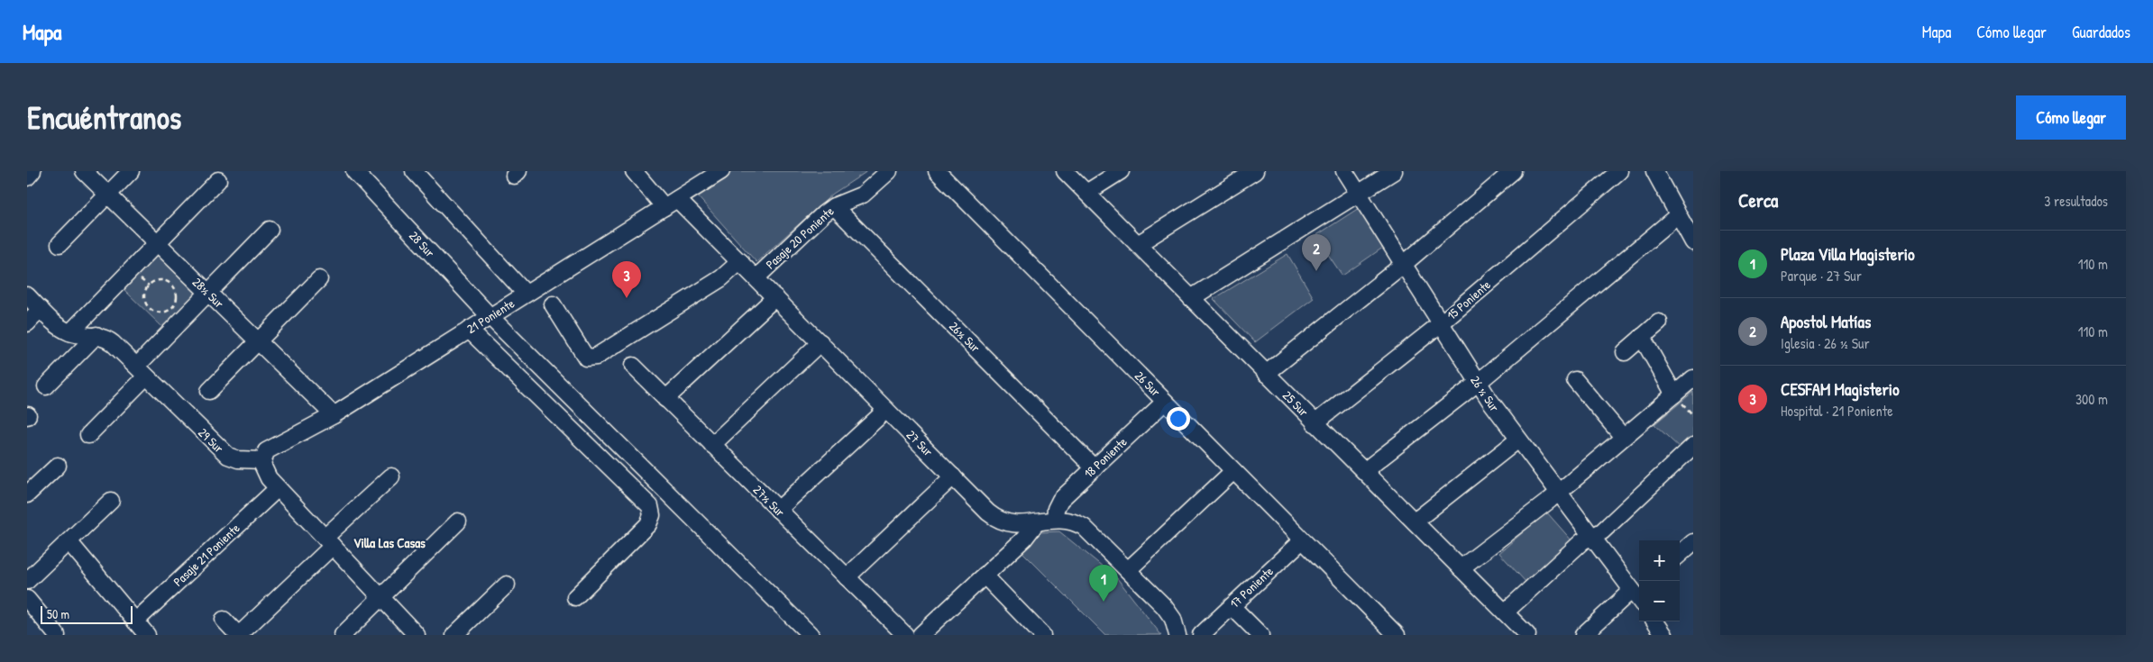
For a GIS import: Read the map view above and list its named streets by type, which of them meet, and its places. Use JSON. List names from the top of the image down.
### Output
{
  "streets": {
    "street": [
      "Pasaje 20 Poniente",
      "28 Sur",
      "28½ Sur",
      "15 Poniente",
      "21 Poniente",
      "26½ Sur",
      "26 Sur",
      "26 ½ Sur",
      "25 Sur",
      "29 Sur",
      "27 Sur",
      "18 Poniente",
      "27½ Sur",
      "Pasaje 21 Poniente",
      "17 Poniente"
    ]
  },
  "crossings": [
    ["Pasaje 20 Poniente", "26½ Sur"],
    ["Pasaje 20 Poniente", "27 Sur"],
    ["28 Sur", "21 Poniente"],
    ["28½ Sur", "21 Poniente"],
    ["15 Poniente", "26 ½ Sur"],
    ["15 Poniente", "25 Sur"],
    ["21 Poniente", "29 Sur"],
    ["21 Poniente", "27 Sur"],
    ["26½ Sur", "18 Poniente"],
    ["26 Sur", "18 Poniente"],
    ["26 Sur", "17 Poniente"],
    ["27 Sur", "18 Poniente"]
  ],
  "districts": ["Villa Las Casas"],
  "scale_bar": "50 m",
  "page": {
    "header": "Mapa",
    "nav": ["Mapa", "Cómo llegar", "Guardados"],
    "buttons": "Cómo llegar",
    "title": "Encuéntranos",
    "heading": ["Cerca", "3 resultados"],
    "list": [
      {
        "mark": "1",
        "name": "Plaza Villa Magisterio",
        "note": "Parque · 27 Sur",
        "value": "110 m"
      },
      {
        "mark": "2",
        "name": "Apostol Matías",
        "note": "Iglesia · 26 ½ Sur",
        "value": "110 m"
      },
      {
        "mark": "3",
        "name": "CESFAM Magisterio",
        "note": "Hospital · 21 Poniente",
        "value": "300 m"
      }
    ],
    "pins": ["2", "3", "1"],
    "map_buttons": ["+", "−"],
    "scale": "50 m"
  }
}
